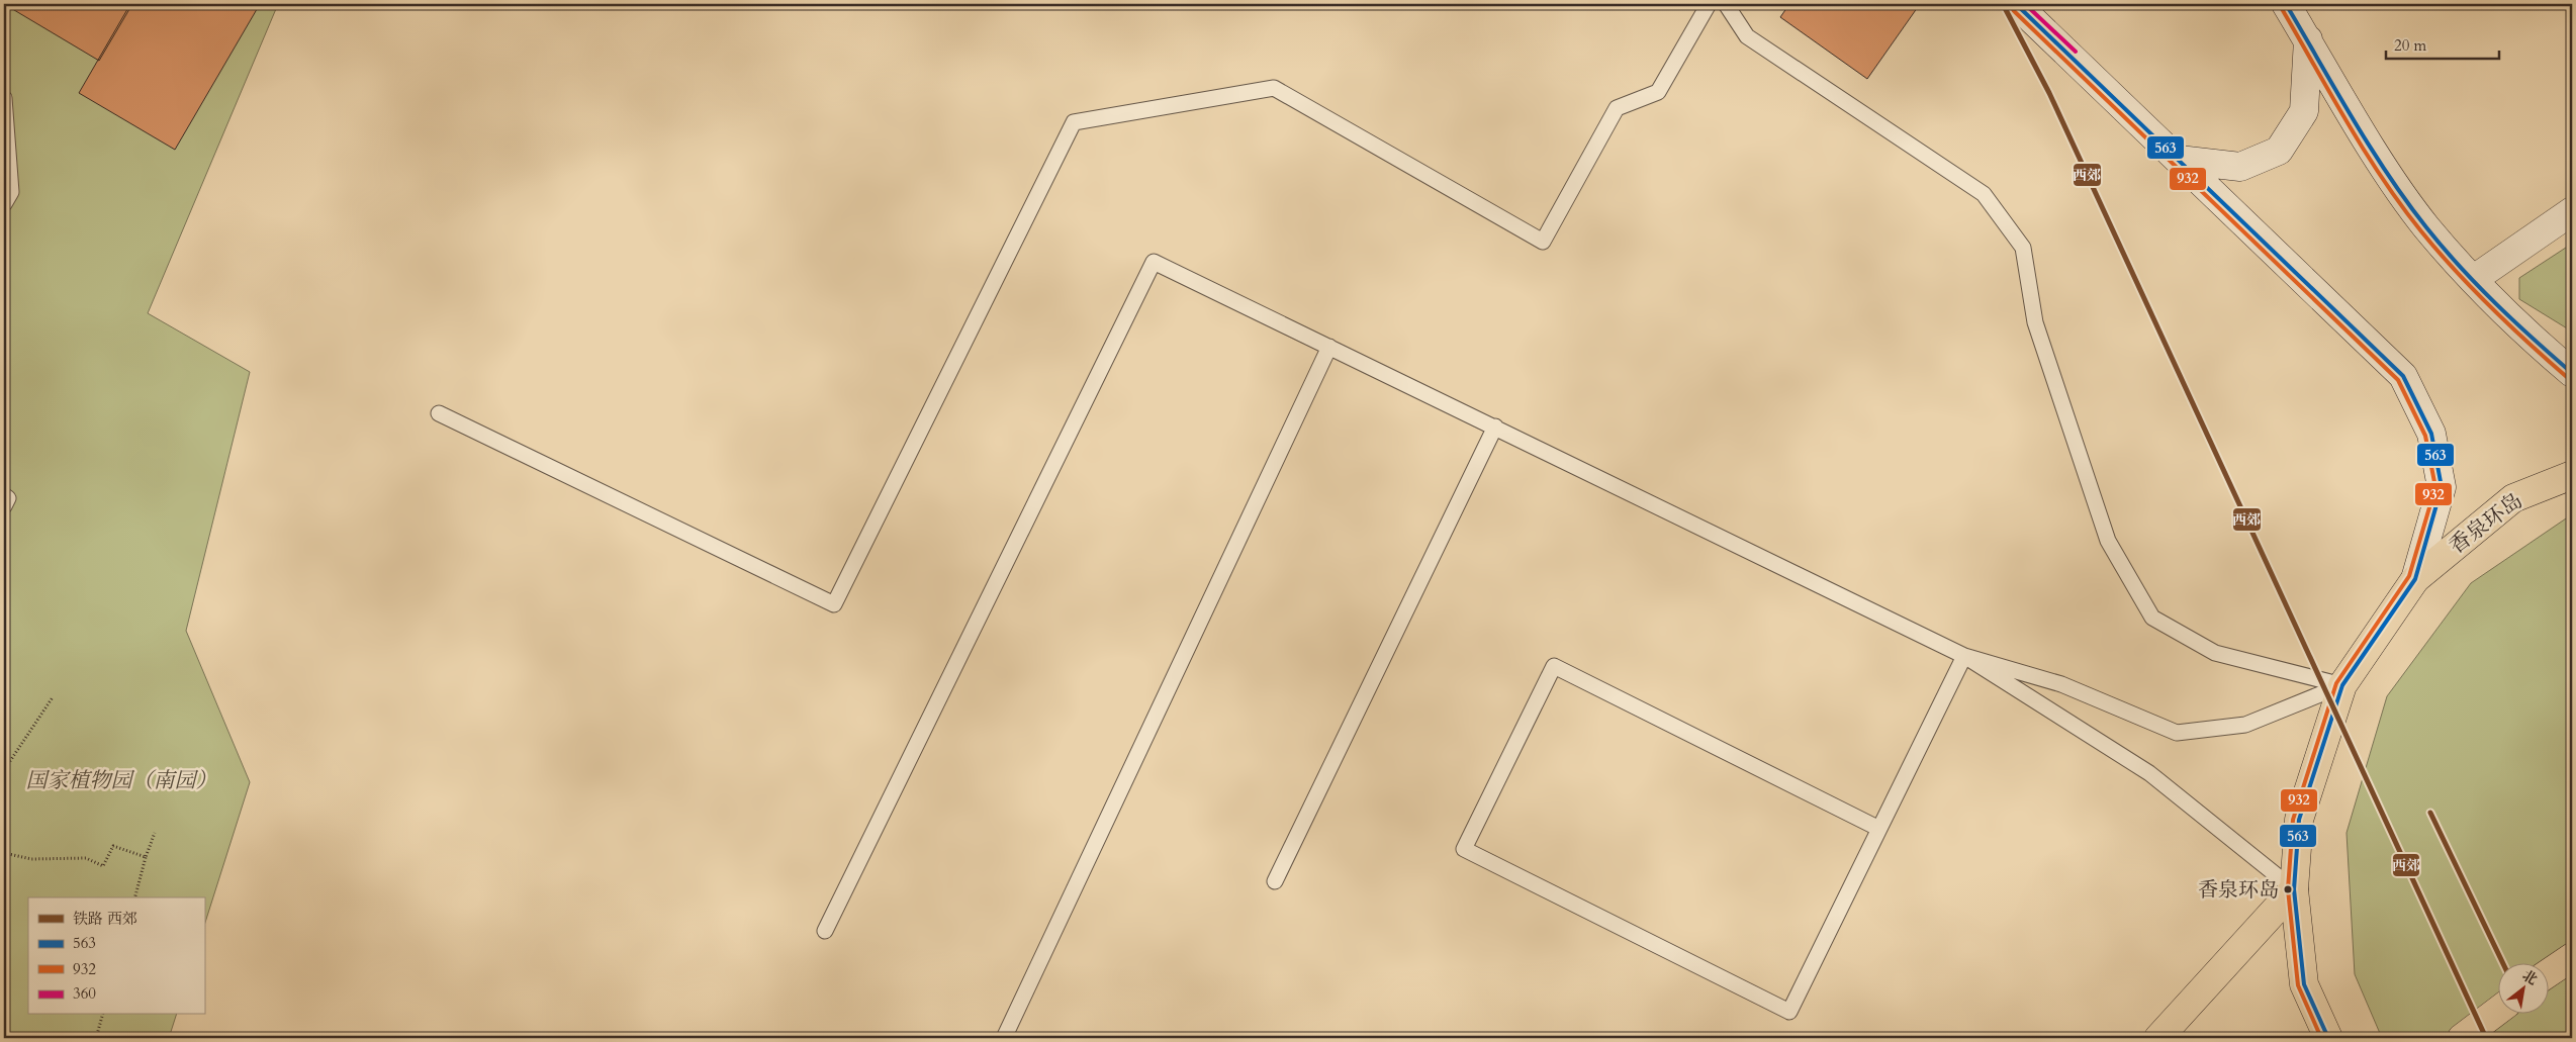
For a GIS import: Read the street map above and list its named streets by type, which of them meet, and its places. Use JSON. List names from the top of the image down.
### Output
{
  "streets": {
    "main road": ["香泉环岛"]
  },
  "parks": ["国家植物园（南园）"],
  "places": ["香泉环岛"],
  "lines": [
    "rail line 西郊",
    "transit line 563",
    "transit line 360",
    "transit line 932"
  ],
  "legend": [
    "铁路 西郊",
    "563",
    "932",
    "360"
  ],
  "scale_bar": "20 m",
  "north": "top right"
}
